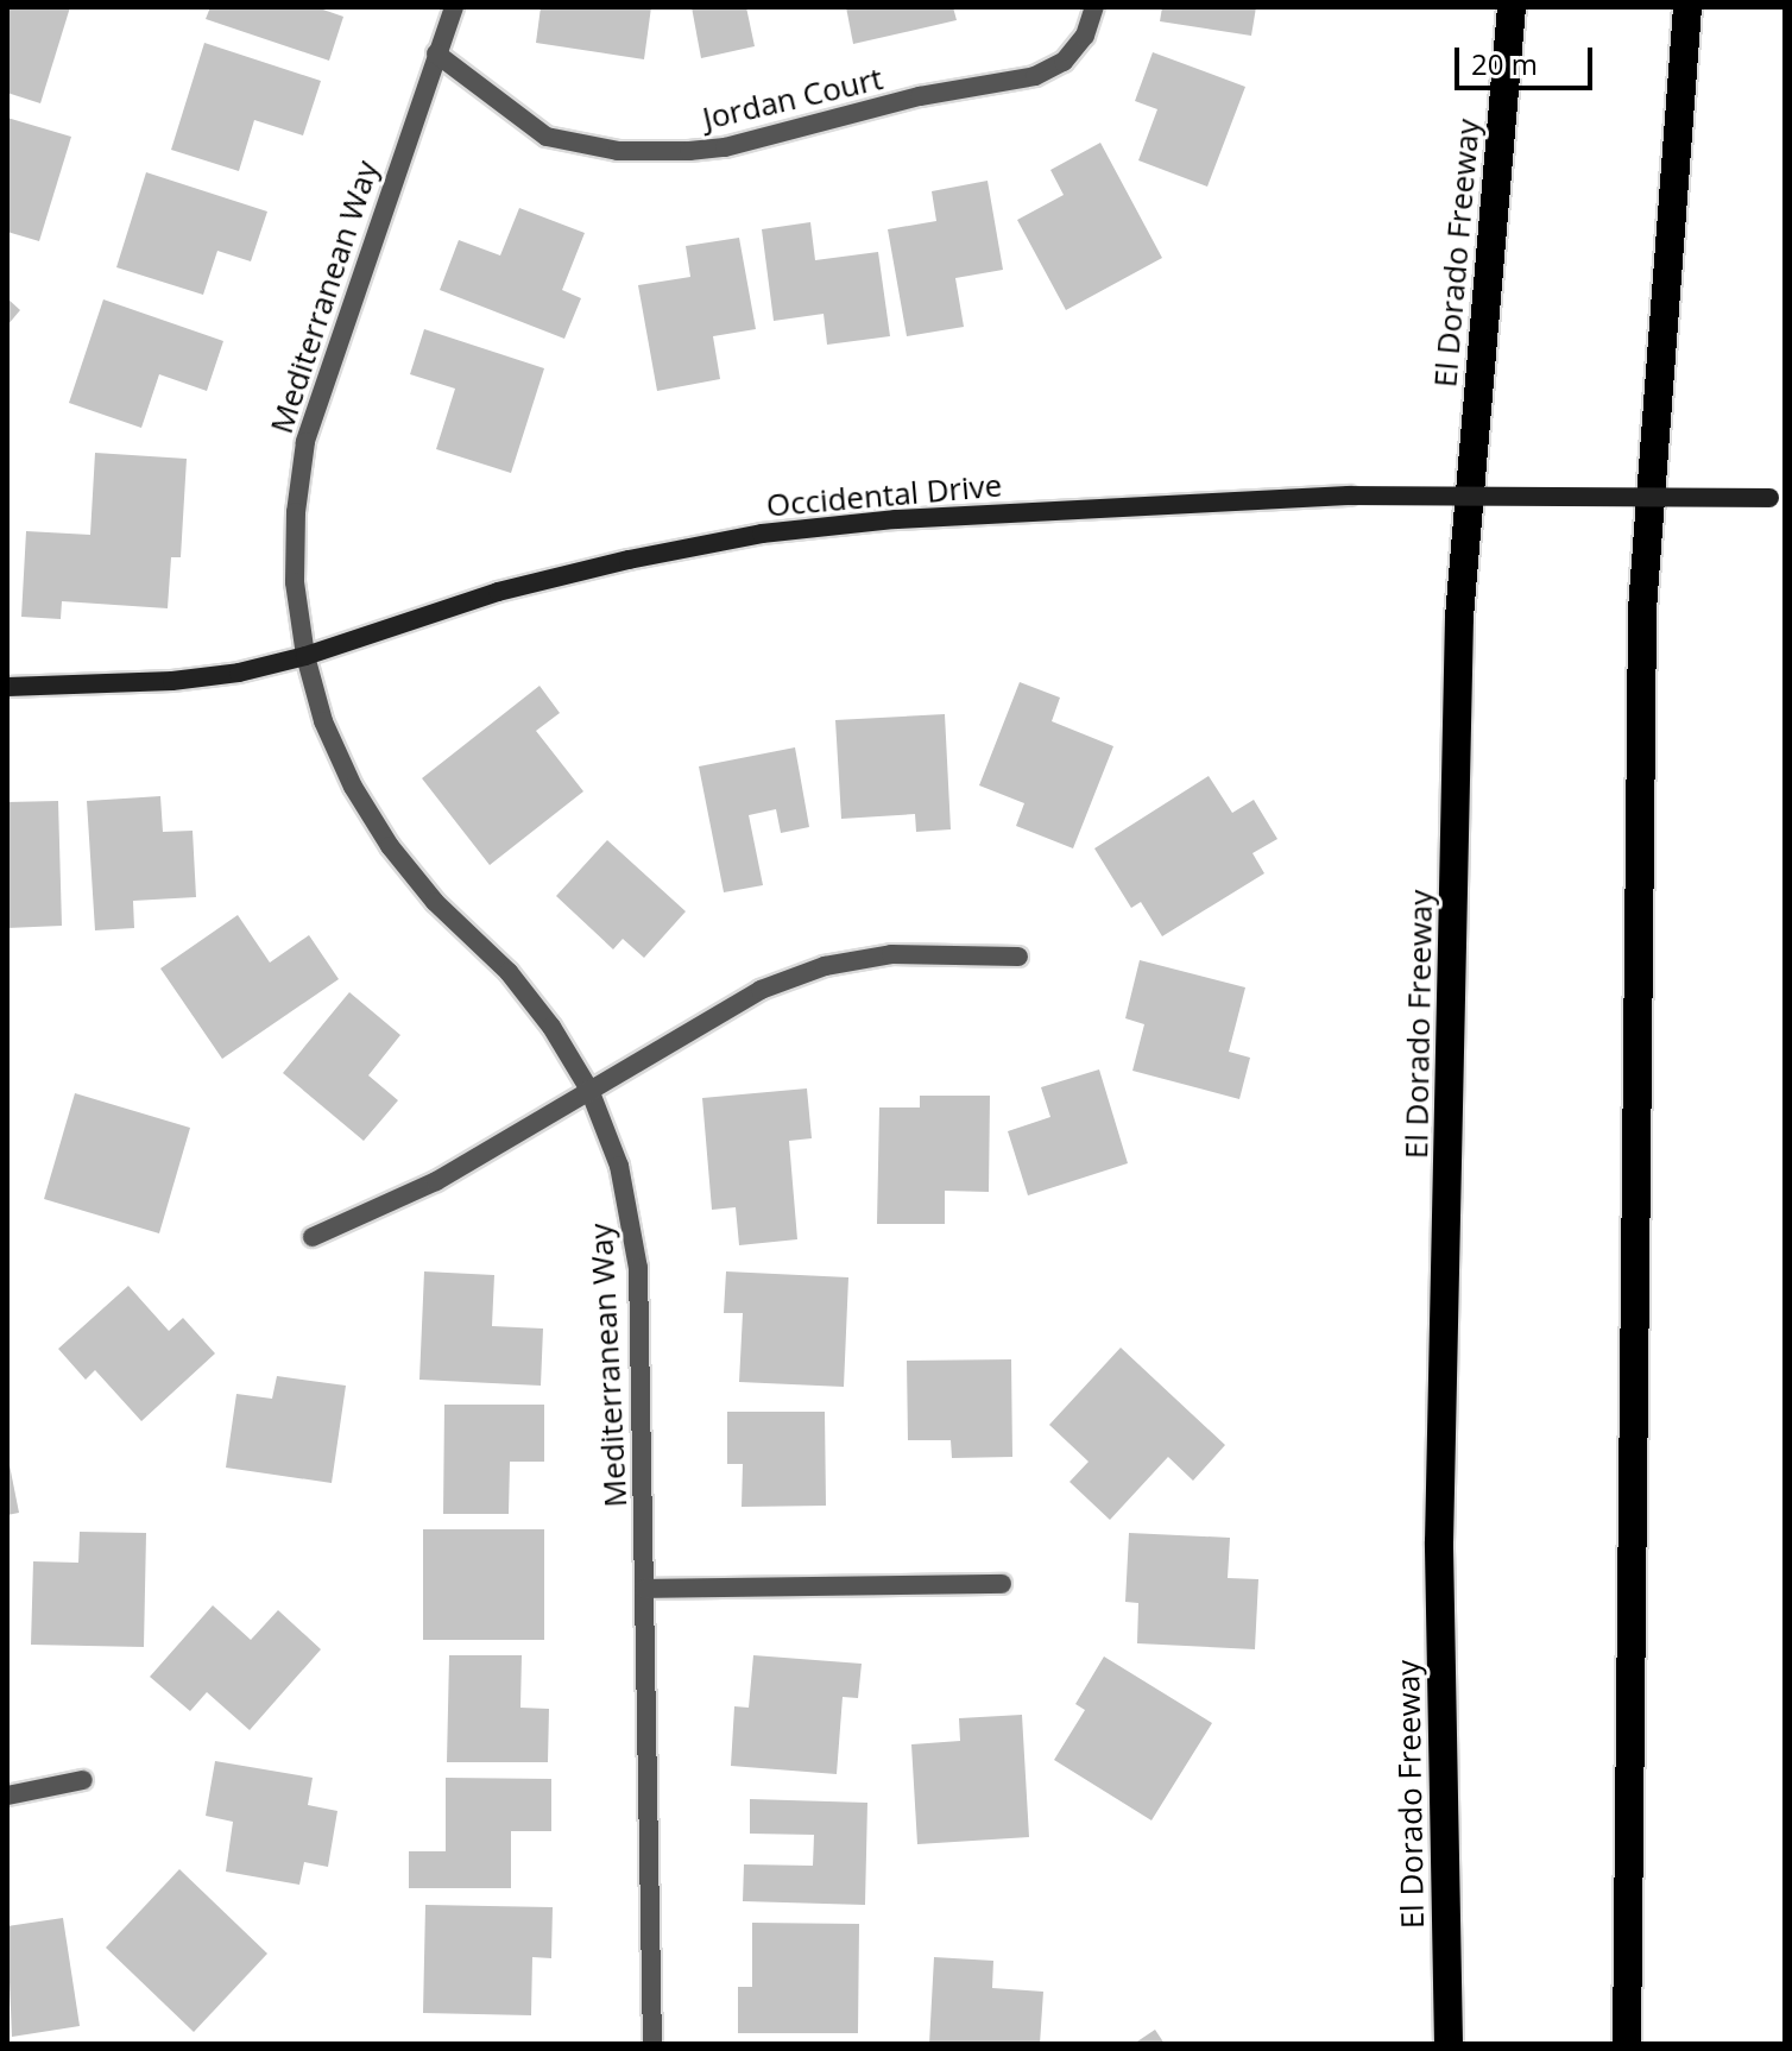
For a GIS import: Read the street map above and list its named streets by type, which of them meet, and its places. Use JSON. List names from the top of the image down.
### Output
{
  "streets": {
    "highway": ["El Dorado Freeway"],
    "street": ["Jordan Court", "Mediterranean Way", "Occidental Drive"]
  },
  "crossings": [
    ["Jordan Court", "Mediterranean Way"],
    ["Mediterranean Way", "Occidental Drive"]
  ],
  "scale_bar": "20 m"
}
